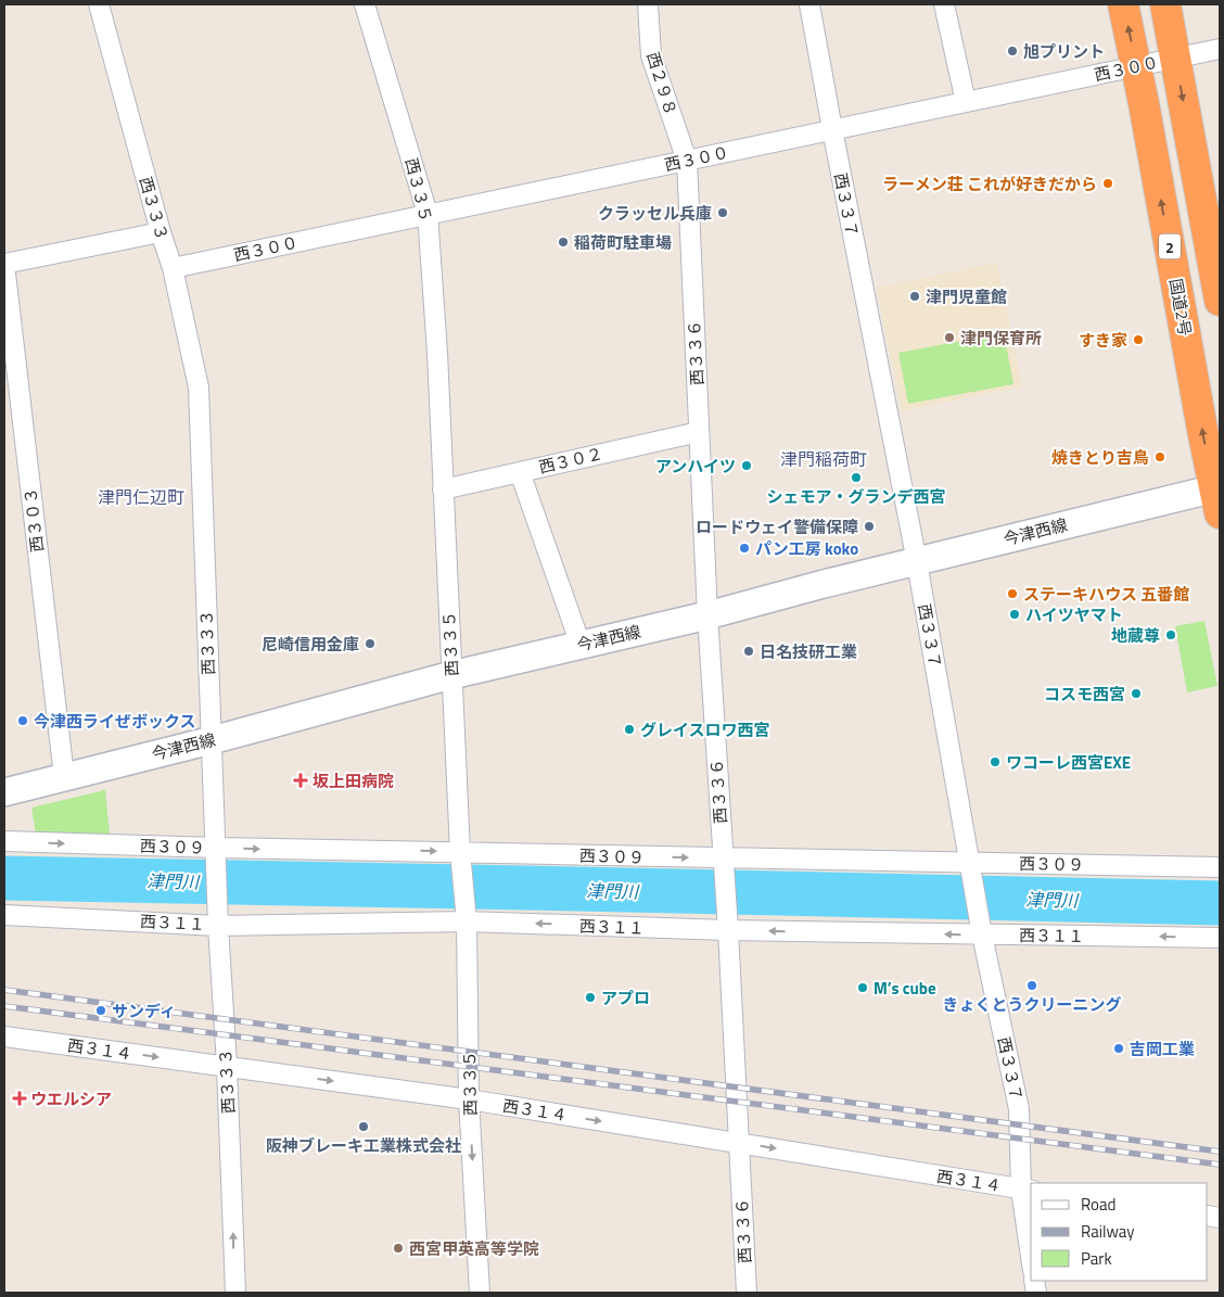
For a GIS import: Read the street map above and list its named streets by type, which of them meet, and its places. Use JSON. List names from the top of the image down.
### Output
{
  "streets": {
    "highway": ["2", "国道2号"],
    "street": [
      "西３００",
      "西２９８",
      "西３３５",
      "西３３７",
      "西３３３",
      "西３３６",
      "西３０２",
      "西３０３",
      "今津西線",
      "西３０９",
      "西３１１",
      "西３１４"
    ]
  },
  "crossings": [
    ["西３００", "西２９８"],
    ["西３００", "西３３５"],
    ["西３００", "西３３７"],
    ["西３００", "西３３３"],
    ["西３００", "国道2号"],
    ["西３００", "西３３６"],
    ["西２９８", "西３３６"],
    ["西３３５", "西３０２"],
    ["西３３５", "今津西線"],
    ["西３３５", "西３０９"],
    ["西３３５", "西３１１"],
    ["西３３５", "西３１４"],
    ["西３３７", "今津西線"],
    ["西３３７", "西３０９"],
    ["西３３７", "西３１１"],
    ["西３３７", "西３１４"],
    ["西３３３", "今津西線"],
    ["西３３３", "西３０９"],
    ["西３３３", "西３１１"],
    ["西３３３", "西３１４"],
    ["国道2号", "今津西線"],
    ["西３３６", "西３０２"],
    ["西３３６", "今津西線"],
    ["西３３６", "西３０９"],
    ["西３３６", "西３１１"],
    ["西３３６", "西３１４"],
    ["西３０３", "今津西線"]
  ],
  "one_way": ["西３０９", "西３１１", "西３１４"],
  "districts": ["津門稲荷町", "津門仁辺町"],
  "water": ["津門川"],
  "places": {
    "other": [
      "旭プリント",
      "ラーメン荘 これが好きだから",
      "クラッセル兵庫",
      "稲荷町駐車場",
      "津門児童館",
      "津門保育所",
      "すき家",
      "焼きとり吉鳥",
      "アンハイツ",
      "シェモア・グランデ西宮",
      "ロードウェイ警備保障",
      "パン工房 koko",
      "ステーキハウス 五番館",
      "ハイツヤマト",
      "地蔵尊",
      "尼崎信用金庫",
      "日名技研工業",
      "コスモ西宮",
      "今津西ライぜボックス",
      "グレイスロワ西宮",
      "ワコーレ西宮EXE",
      "きょくとうクリーニング",
      "M’s cube",
      "アプロ",
      "サンディ",
      "吉岡工業",
      "阪神ブレーキ工業株式会社",
      "西宮甲英高等学院"
    ],
    "health": ["坂上田病院", "ウエルシア"]
  },
  "legend": ["Road", "Railway", "Park"]
}
